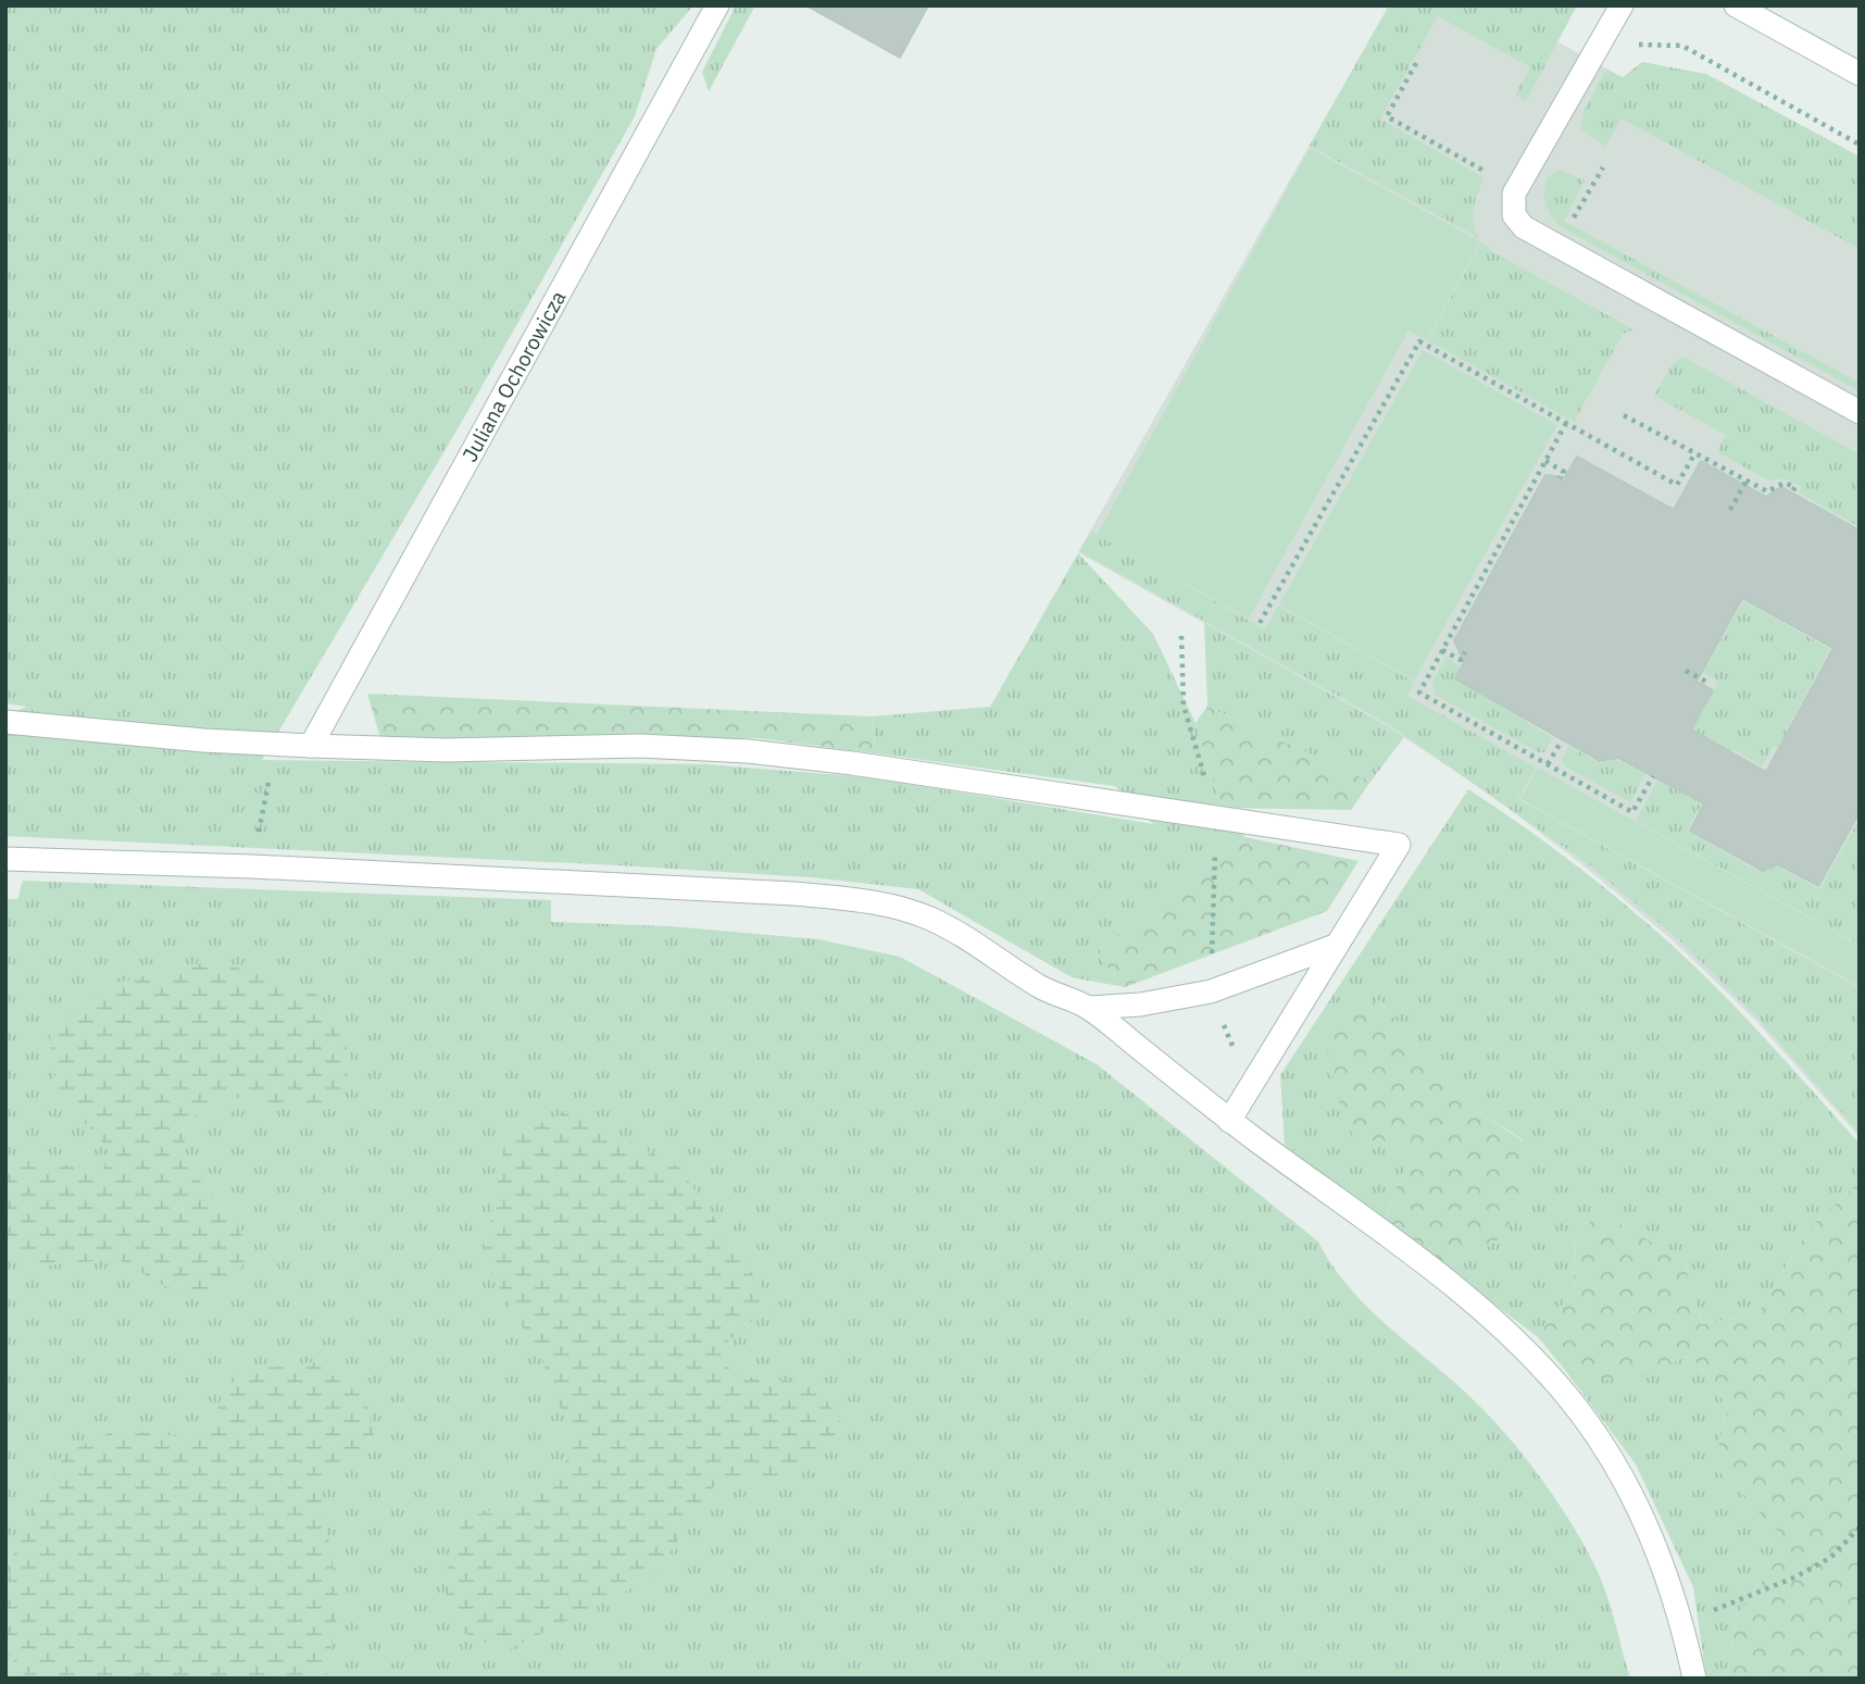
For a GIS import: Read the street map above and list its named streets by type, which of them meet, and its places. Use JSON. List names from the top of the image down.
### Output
{
  "streets": {
    "street": ["Juliana Ochorowicza"]
  }
}
